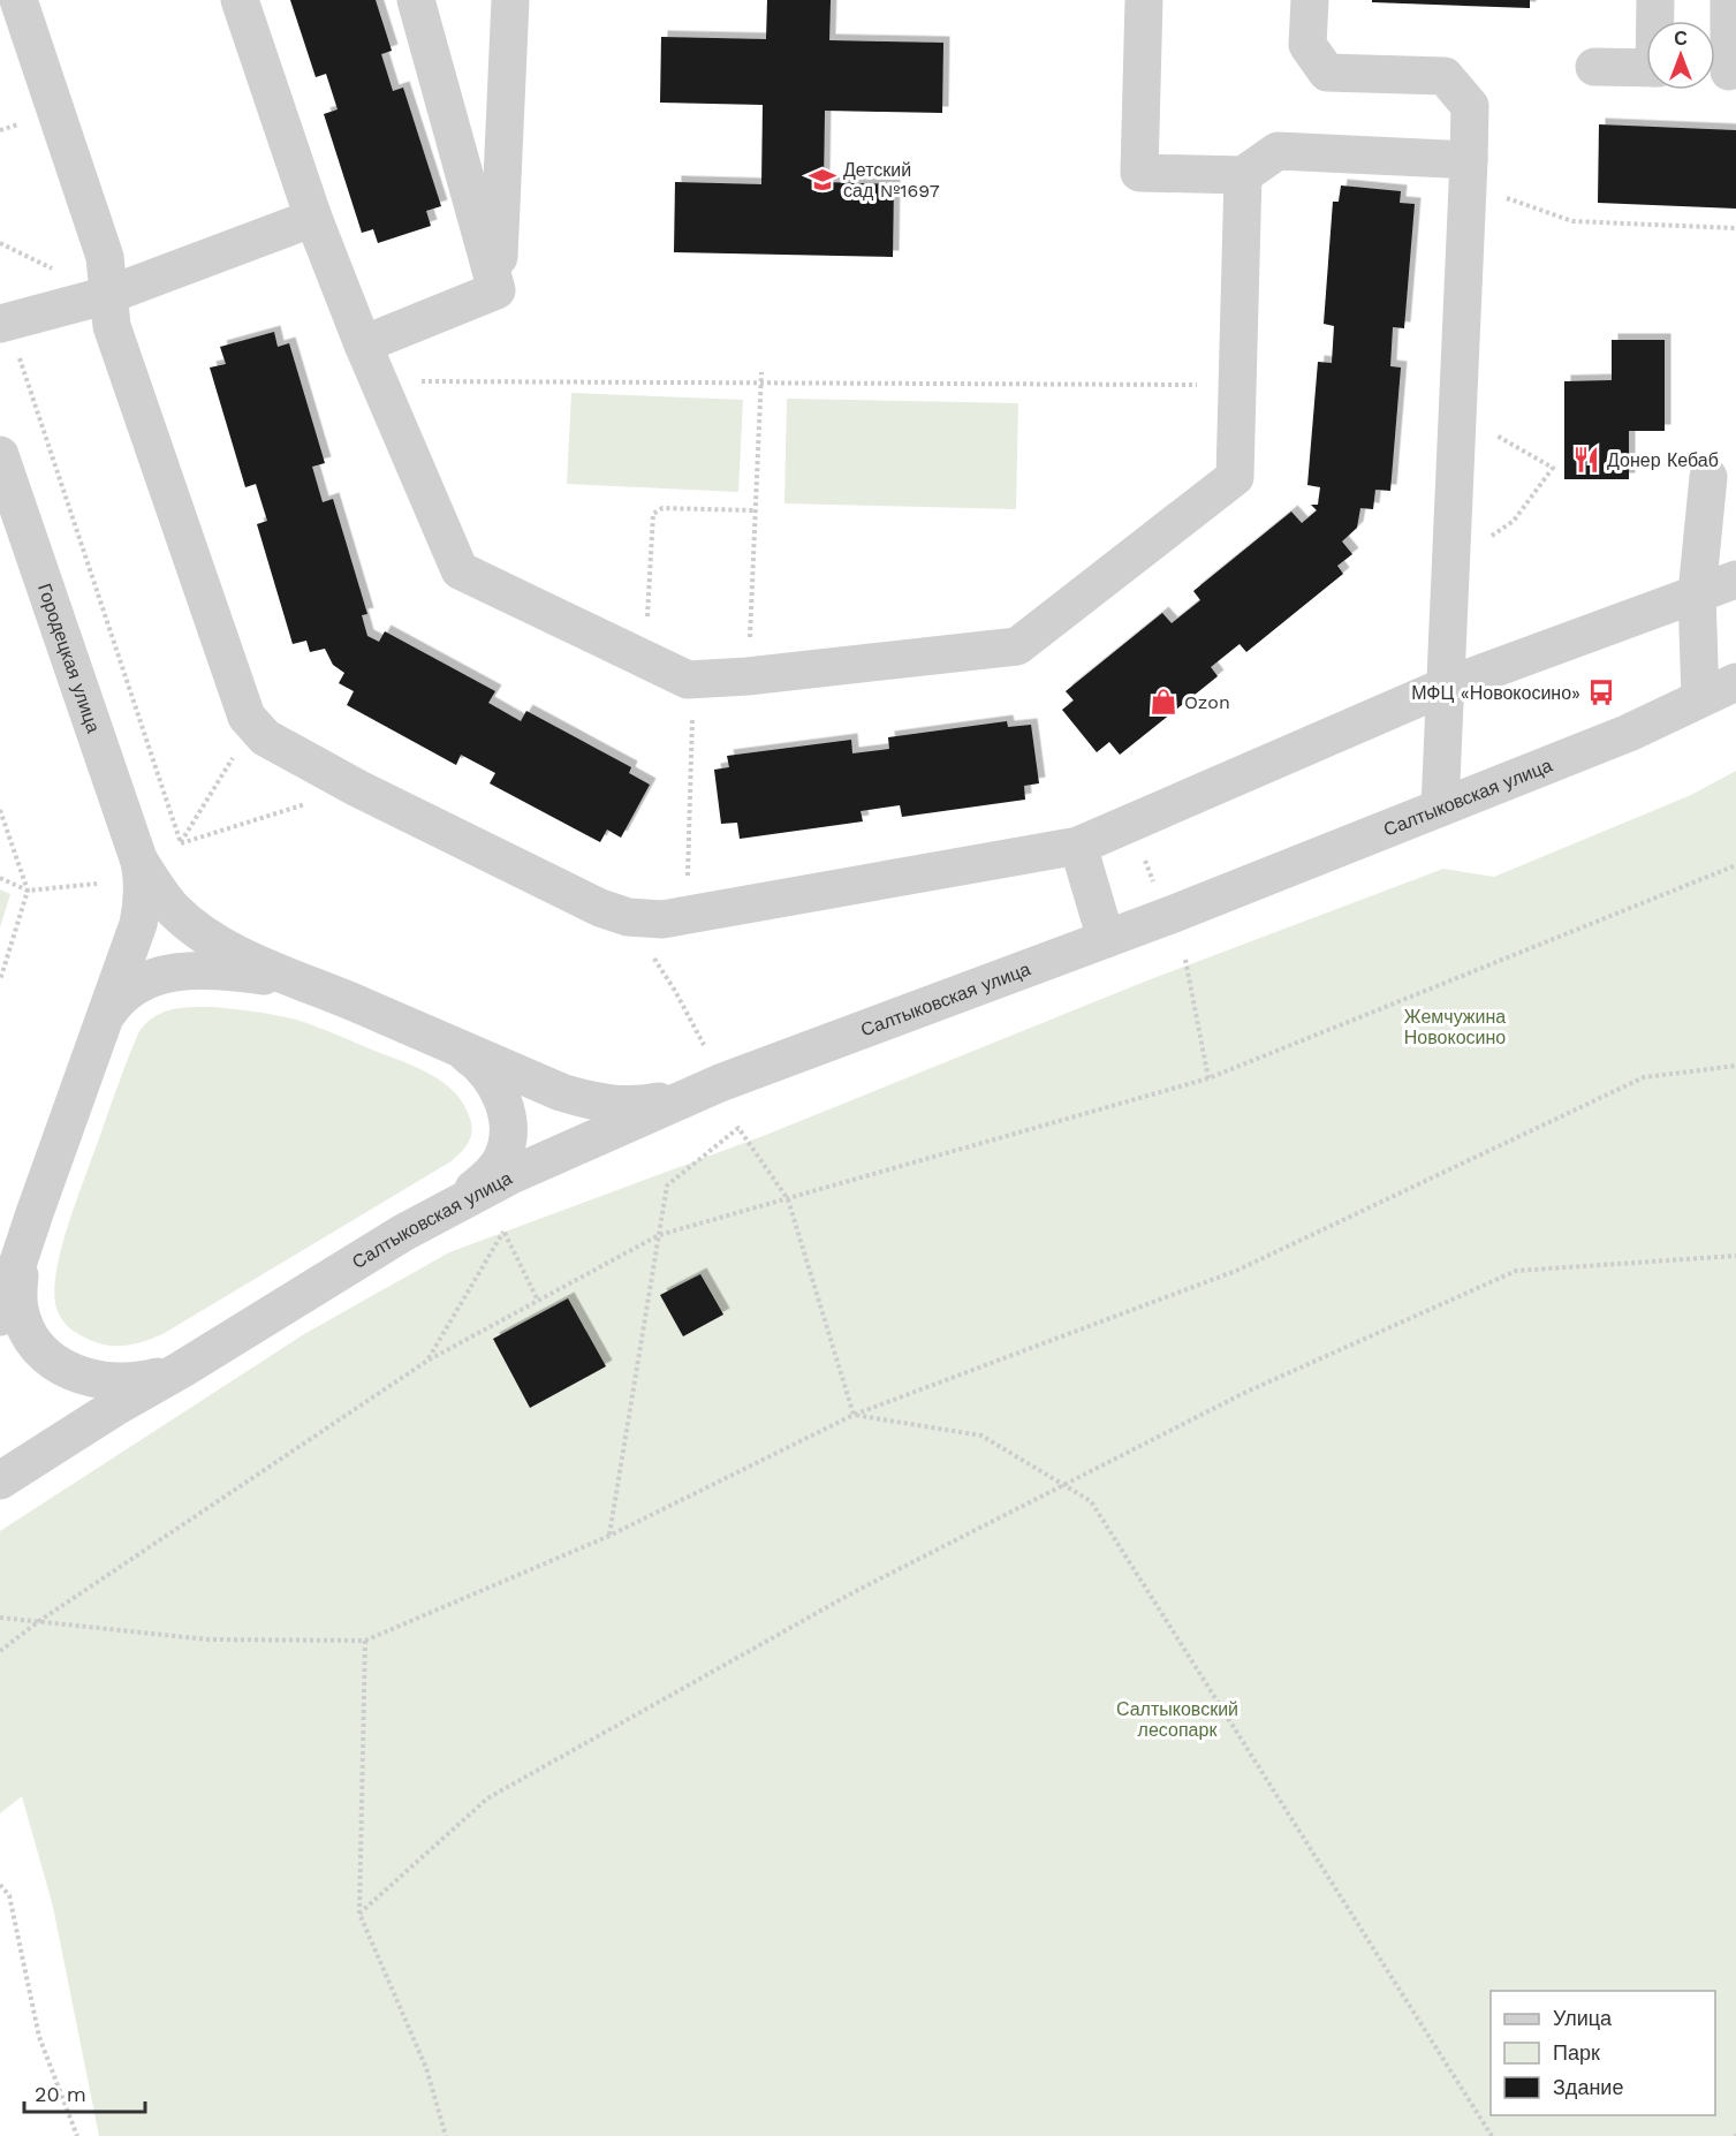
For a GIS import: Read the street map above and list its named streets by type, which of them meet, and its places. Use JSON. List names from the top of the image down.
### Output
{
  "streets": {
    "street": ["Городецкая улица", "Салтыковская улица"]
  },
  "parks": ["Жемчужина Новокосино", "Салтыковский лесопарк"],
  "places": {
    "school or university": ["Детский сад №1697"],
    "restaurant": ["Донер Кебаб"],
    "bus stop": ["МФЦ «Новокосино»"],
    "shop": ["Ozon"]
  },
  "legend": ["Улица", "Парк", "Здание"],
  "scale_bar": "20 m",
  "north": "top"
}
